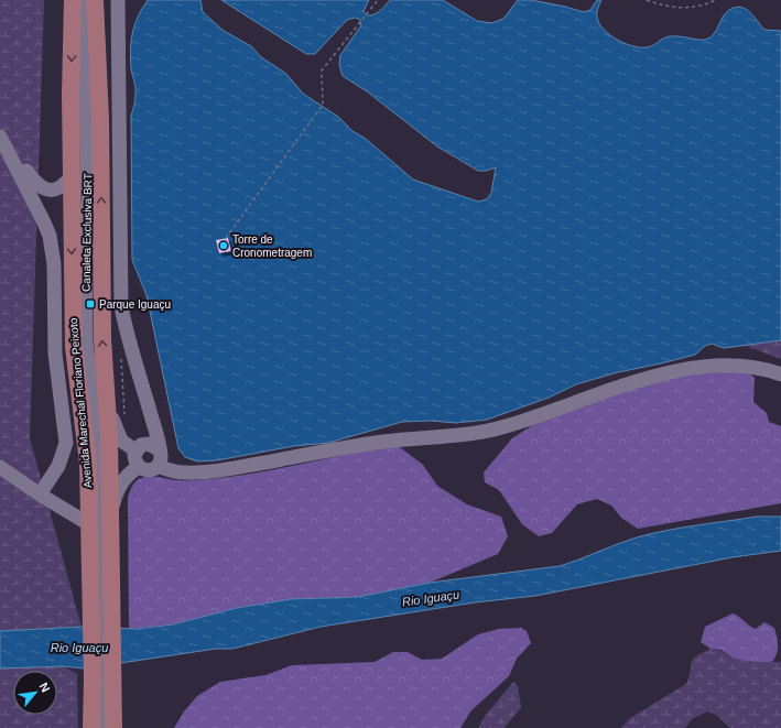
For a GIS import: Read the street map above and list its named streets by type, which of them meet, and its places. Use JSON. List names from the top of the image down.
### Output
{
  "streets": {
    "main road": ["Avenida Marechal Floriano Peixoto"],
    "street": ["Canaleta Exclusiva BRT"]
  },
  "crossings": [
    ["Canaleta Exclusiva BRT", "Avenida Marechal Floriano Peixoto"]
  ],
  "water": ["Rio Iguaçu"],
  "places": {
    "other": ["Torre de Cronometragem"],
    "transit": ["Parque Iguaçu"]
  },
  "north": "top right"
}
